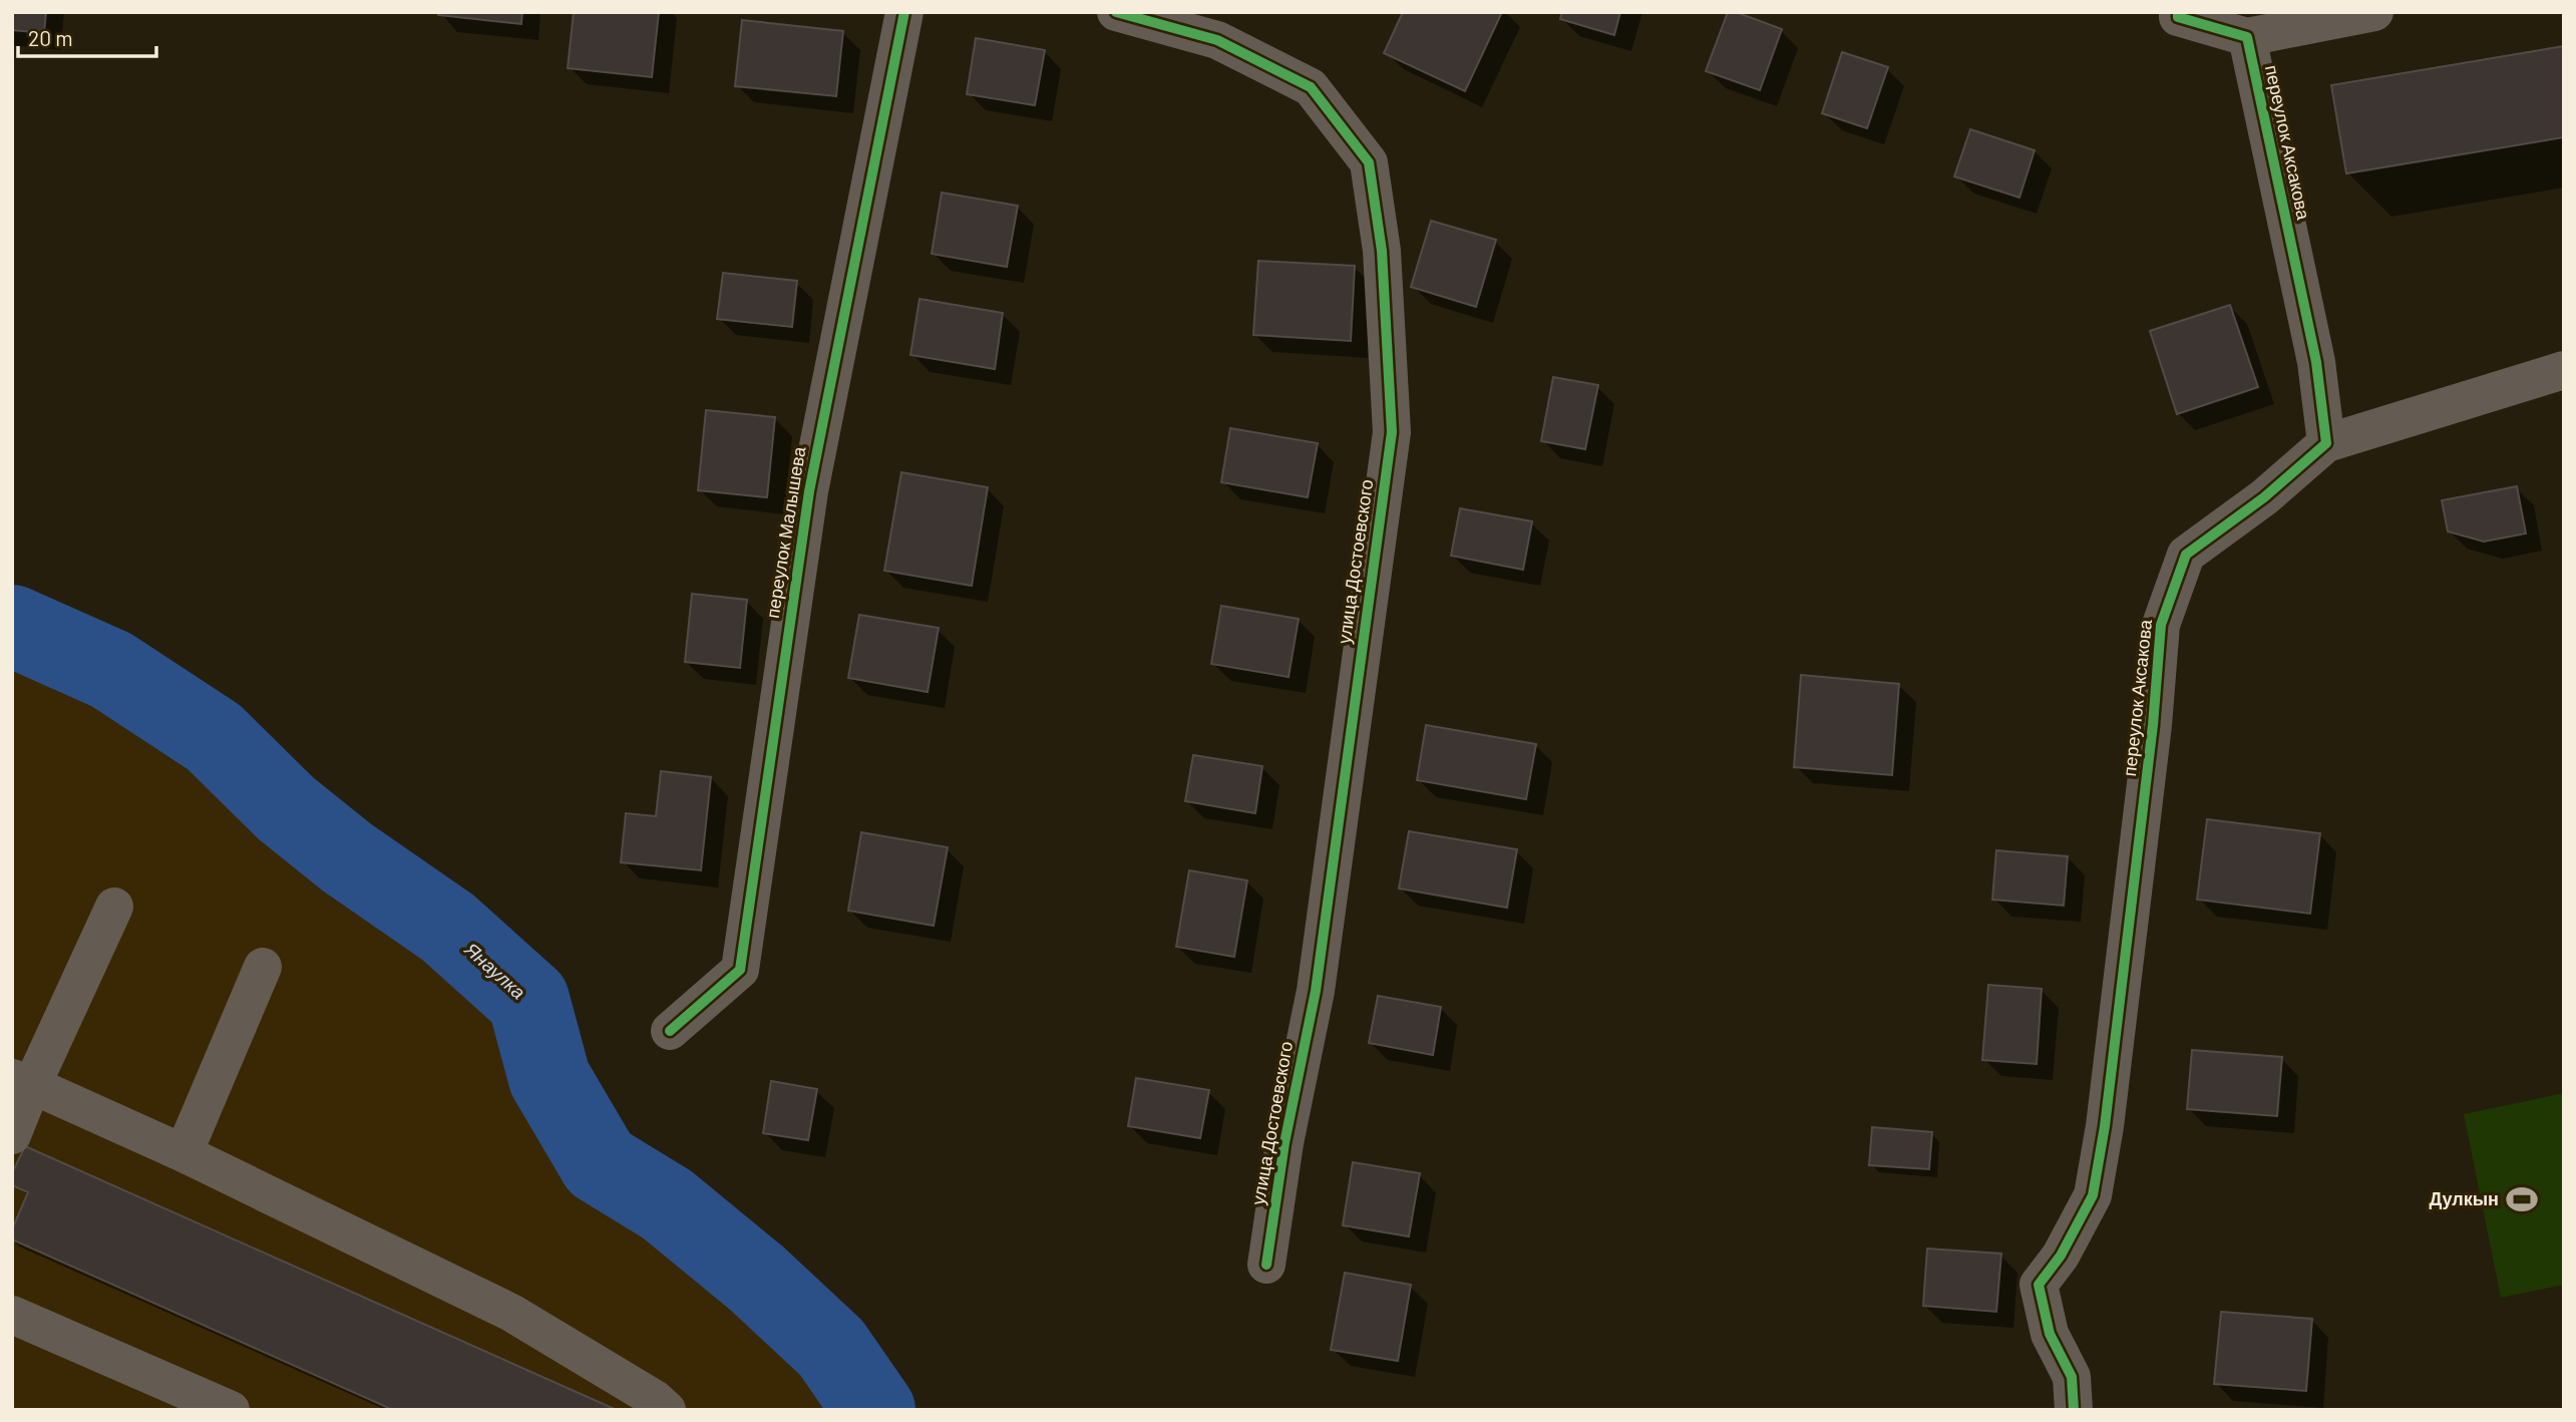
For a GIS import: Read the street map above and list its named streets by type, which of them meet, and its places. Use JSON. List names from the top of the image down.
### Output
{
  "streets": {
    "street": ["переулок Аксакова", "переулок Малышева", "улица Достоевского"]
  },
  "water": ["Янаулка"],
  "places": {
    "sports": ["Дулкын"]
  },
  "scale_bar": "20 m"
}
